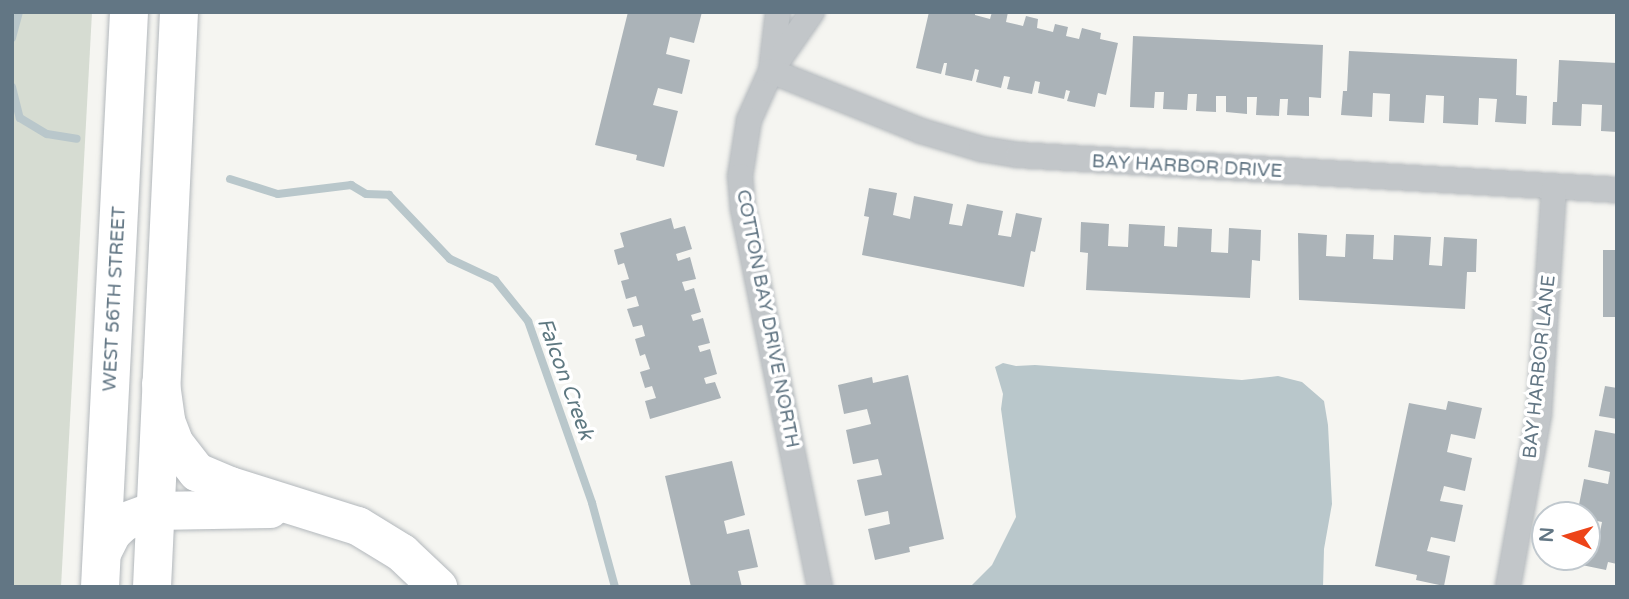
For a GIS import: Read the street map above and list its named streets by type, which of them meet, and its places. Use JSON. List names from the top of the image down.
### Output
{
  "streets": {
    "main road": ["WEST 56TH STREET"],
    "street": ["BAY HARBOR DRIVE", "COTTON BAY DRIVE NORTH", "BAY HARBOR LANE"]
  },
  "crossings": [
    ["BAY HARBOR DRIVE", "COTTON BAY DRIVE NORTH"],
    ["BAY HARBOR DRIVE", "BAY HARBOR LANE"]
  ],
  "water": ["Falcon Creek"],
  "north": "left"
}
